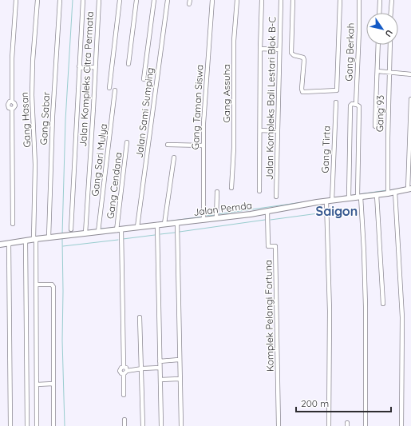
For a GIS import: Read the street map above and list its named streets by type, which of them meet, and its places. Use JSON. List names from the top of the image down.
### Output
{
  "streets": {
    "street": [
      "Gang Berkah",
      "Jalan Kompleks Citra Permata",
      "Gang Assuha",
      "Jalan Kompleks Bali Lestari Blok B-C",
      "Gang Taman Siswa",
      "Jalan Sami Sumping",
      "Gang 93",
      "Gang Sabar",
      "Gang Hasan",
      "Gang Tirta",
      "Gang Sari Mulya",
      "Gang Cendana",
      "Jalan Pemda",
      "Komplek Pelangi Fortuna"
    ]
  },
  "crossings": [
    ["Gang Berkah", "Jalan Pemda"],
    ["Jalan Kompleks Citra Permata", "Jalan Pemda"],
    ["Gang Taman Siswa", "Jalan Pemda"],
    ["Jalan Sami Sumping", "Jalan Pemda"],
    ["Gang 93", "Jalan Pemda"],
    ["Gang Sabar", "Jalan Pemda"],
    ["Gang Hasan", "Jalan Pemda"],
    ["Gang Tirta", "Jalan Pemda"],
    ["Gang Sari Mulya", "Jalan Pemda"],
    ["Gang Cendana", "Jalan Pemda"],
    ["Jalan Pemda", "Komplek Pelangi Fortuna"]
  ],
  "districts": ["Saigon"],
  "scale_bar": "200 m",
  "north": "bottom right"
}
